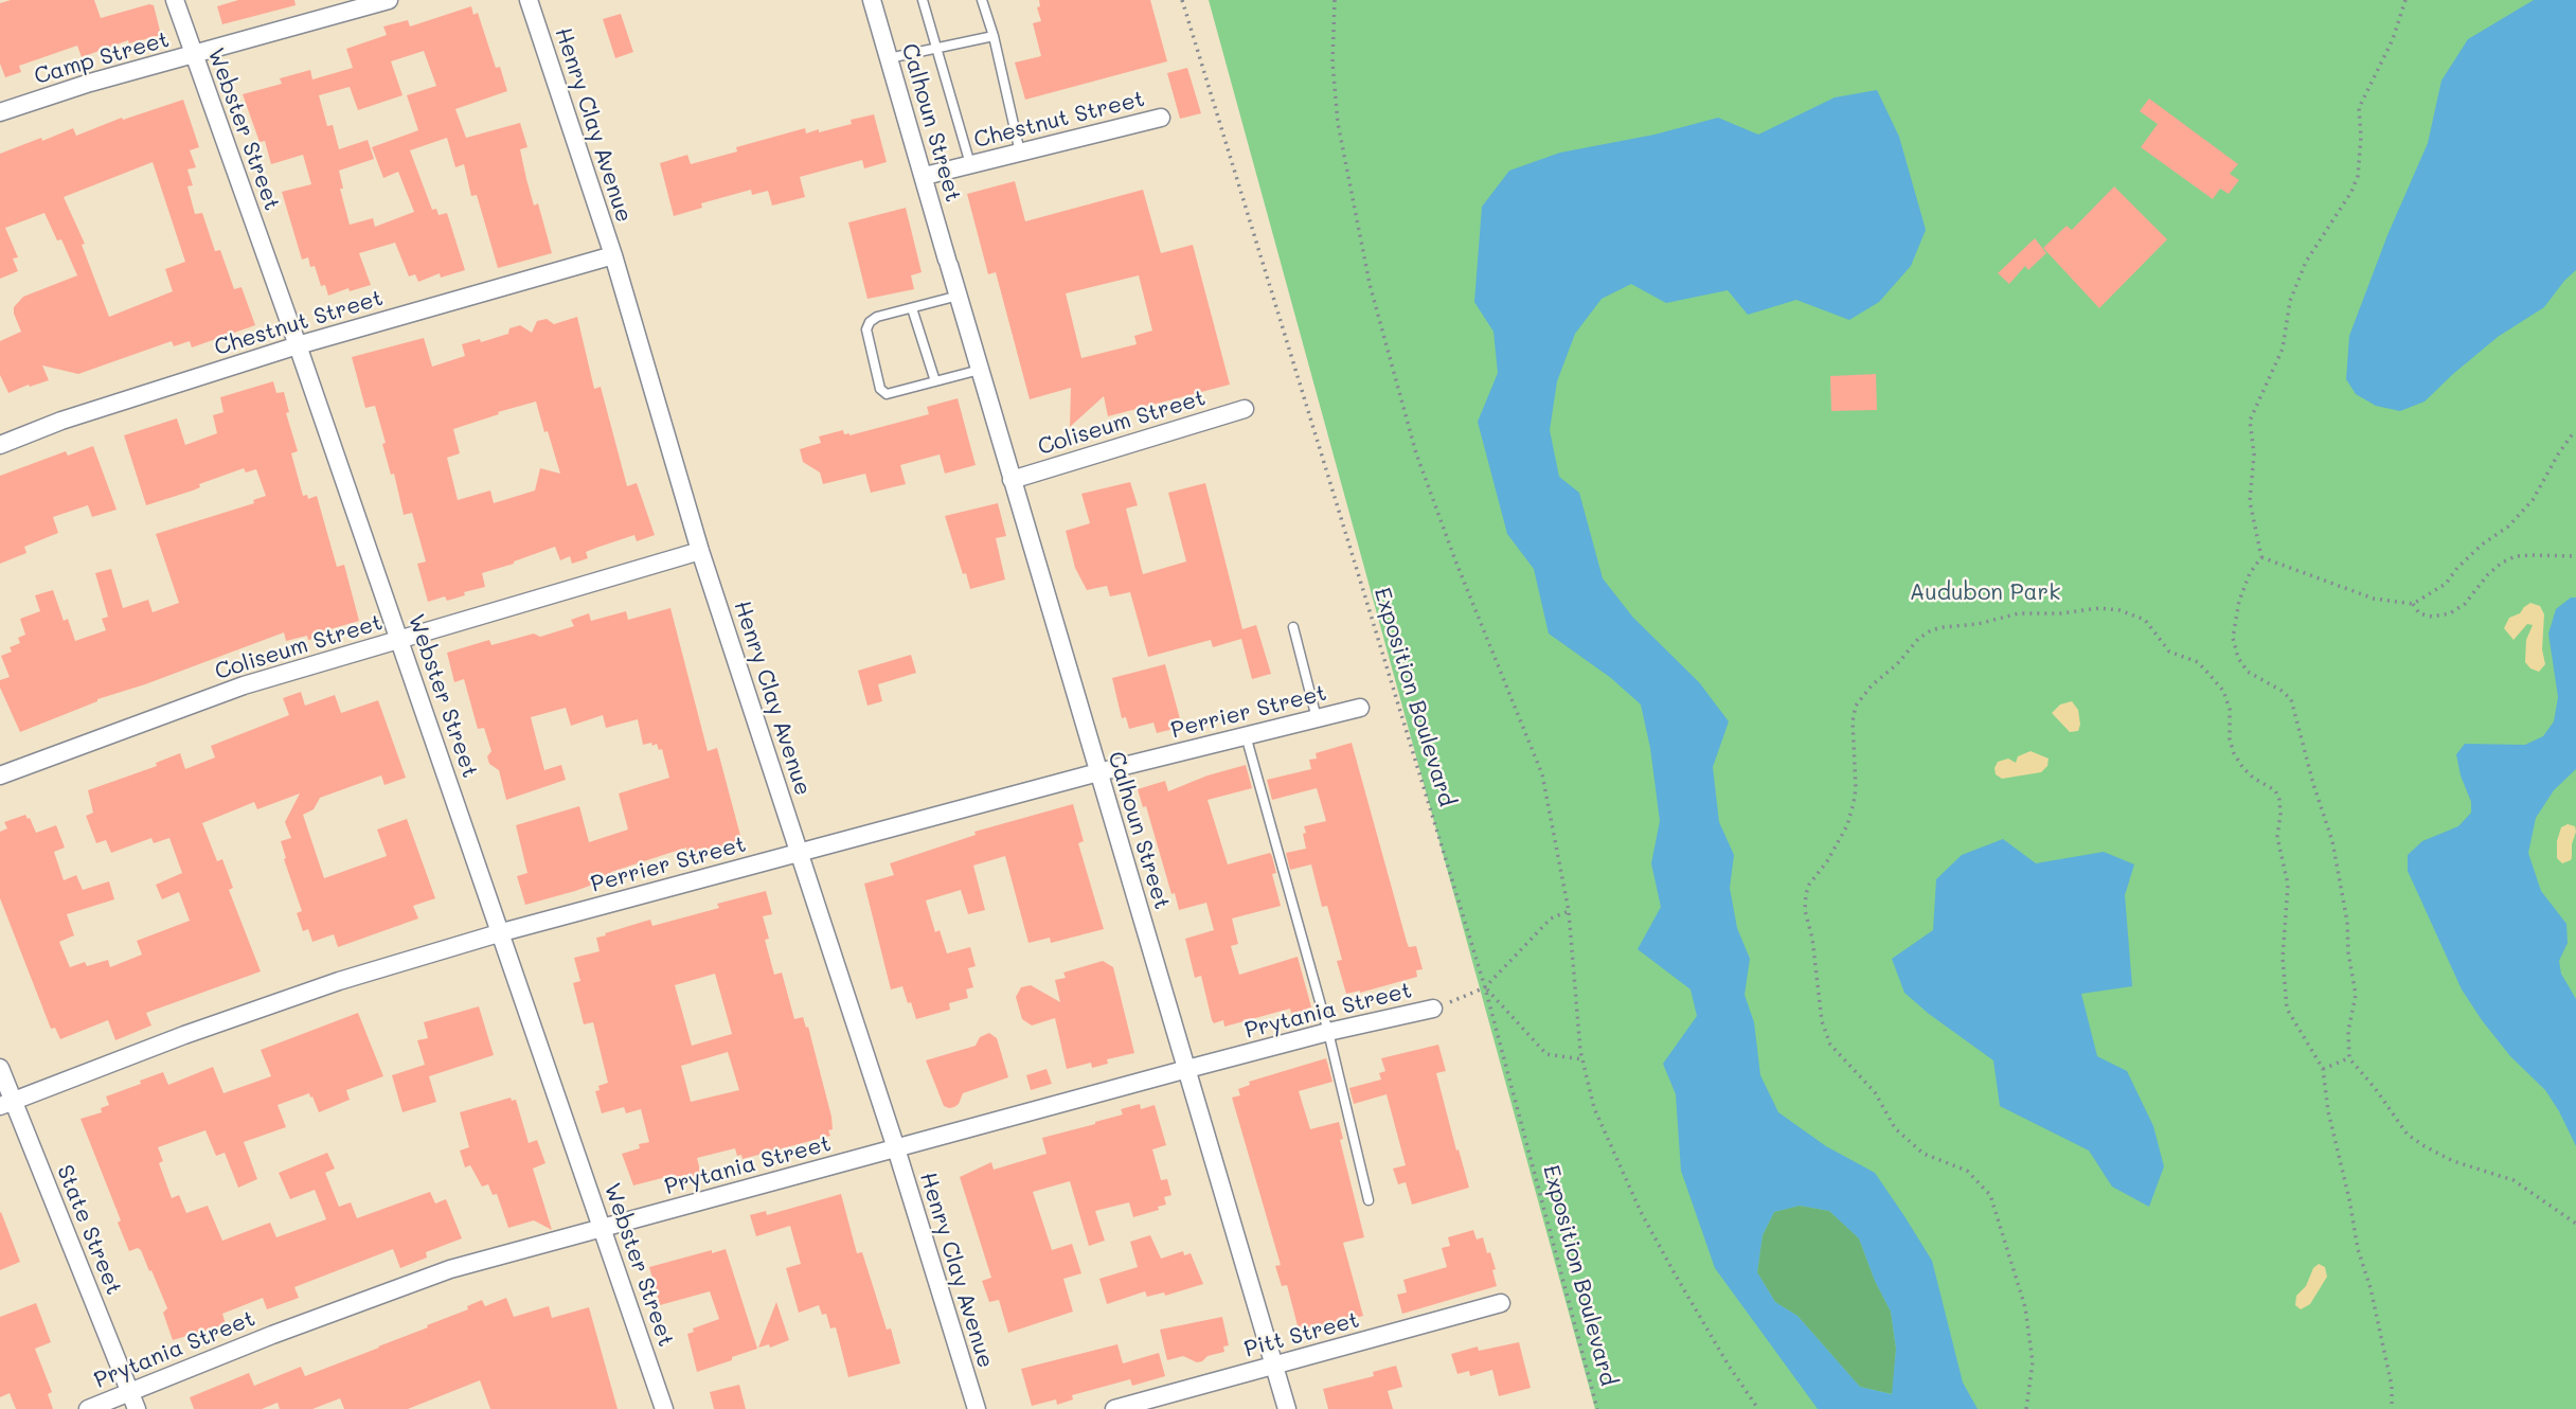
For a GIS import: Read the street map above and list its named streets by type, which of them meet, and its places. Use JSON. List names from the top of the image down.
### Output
{
  "streets": {
    "street": [
      "Camp Street",
      "Chestnut Street",
      "Calhoun Street",
      "Henry Clay Avenue",
      "Webster Street",
      "Coliseum Street",
      "Perrier Street",
      "Prytania Street",
      "State Street",
      "Pitt Street"
    ],
    "path": ["Exposition Boulevard"]
  },
  "crossings": [
    ["Camp Street", "Webster Street"],
    ["Chestnut Street", "Calhoun Street"],
    ["Chestnut Street", "Henry Clay Avenue"],
    ["Chestnut Street", "Webster Street"],
    ["Calhoun Street", "Coliseum Street"],
    ["Calhoun Street", "Perrier Street"],
    ["Calhoun Street", "Prytania Street"],
    ["Calhoun Street", "Pitt Street"],
    ["Henry Clay Avenue", "Coliseum Street"],
    ["Henry Clay Avenue", "Perrier Street"],
    ["Henry Clay Avenue", "Prytania Street"],
    ["Webster Street", "Coliseum Street"],
    ["Webster Street", "Perrier Street"],
    ["Webster Street", "Prytania Street"],
    ["Perrier Street", "State Street"],
    ["Prytania Street", "State Street"]
  ],
  "parks": ["Audubon Park"]
}
